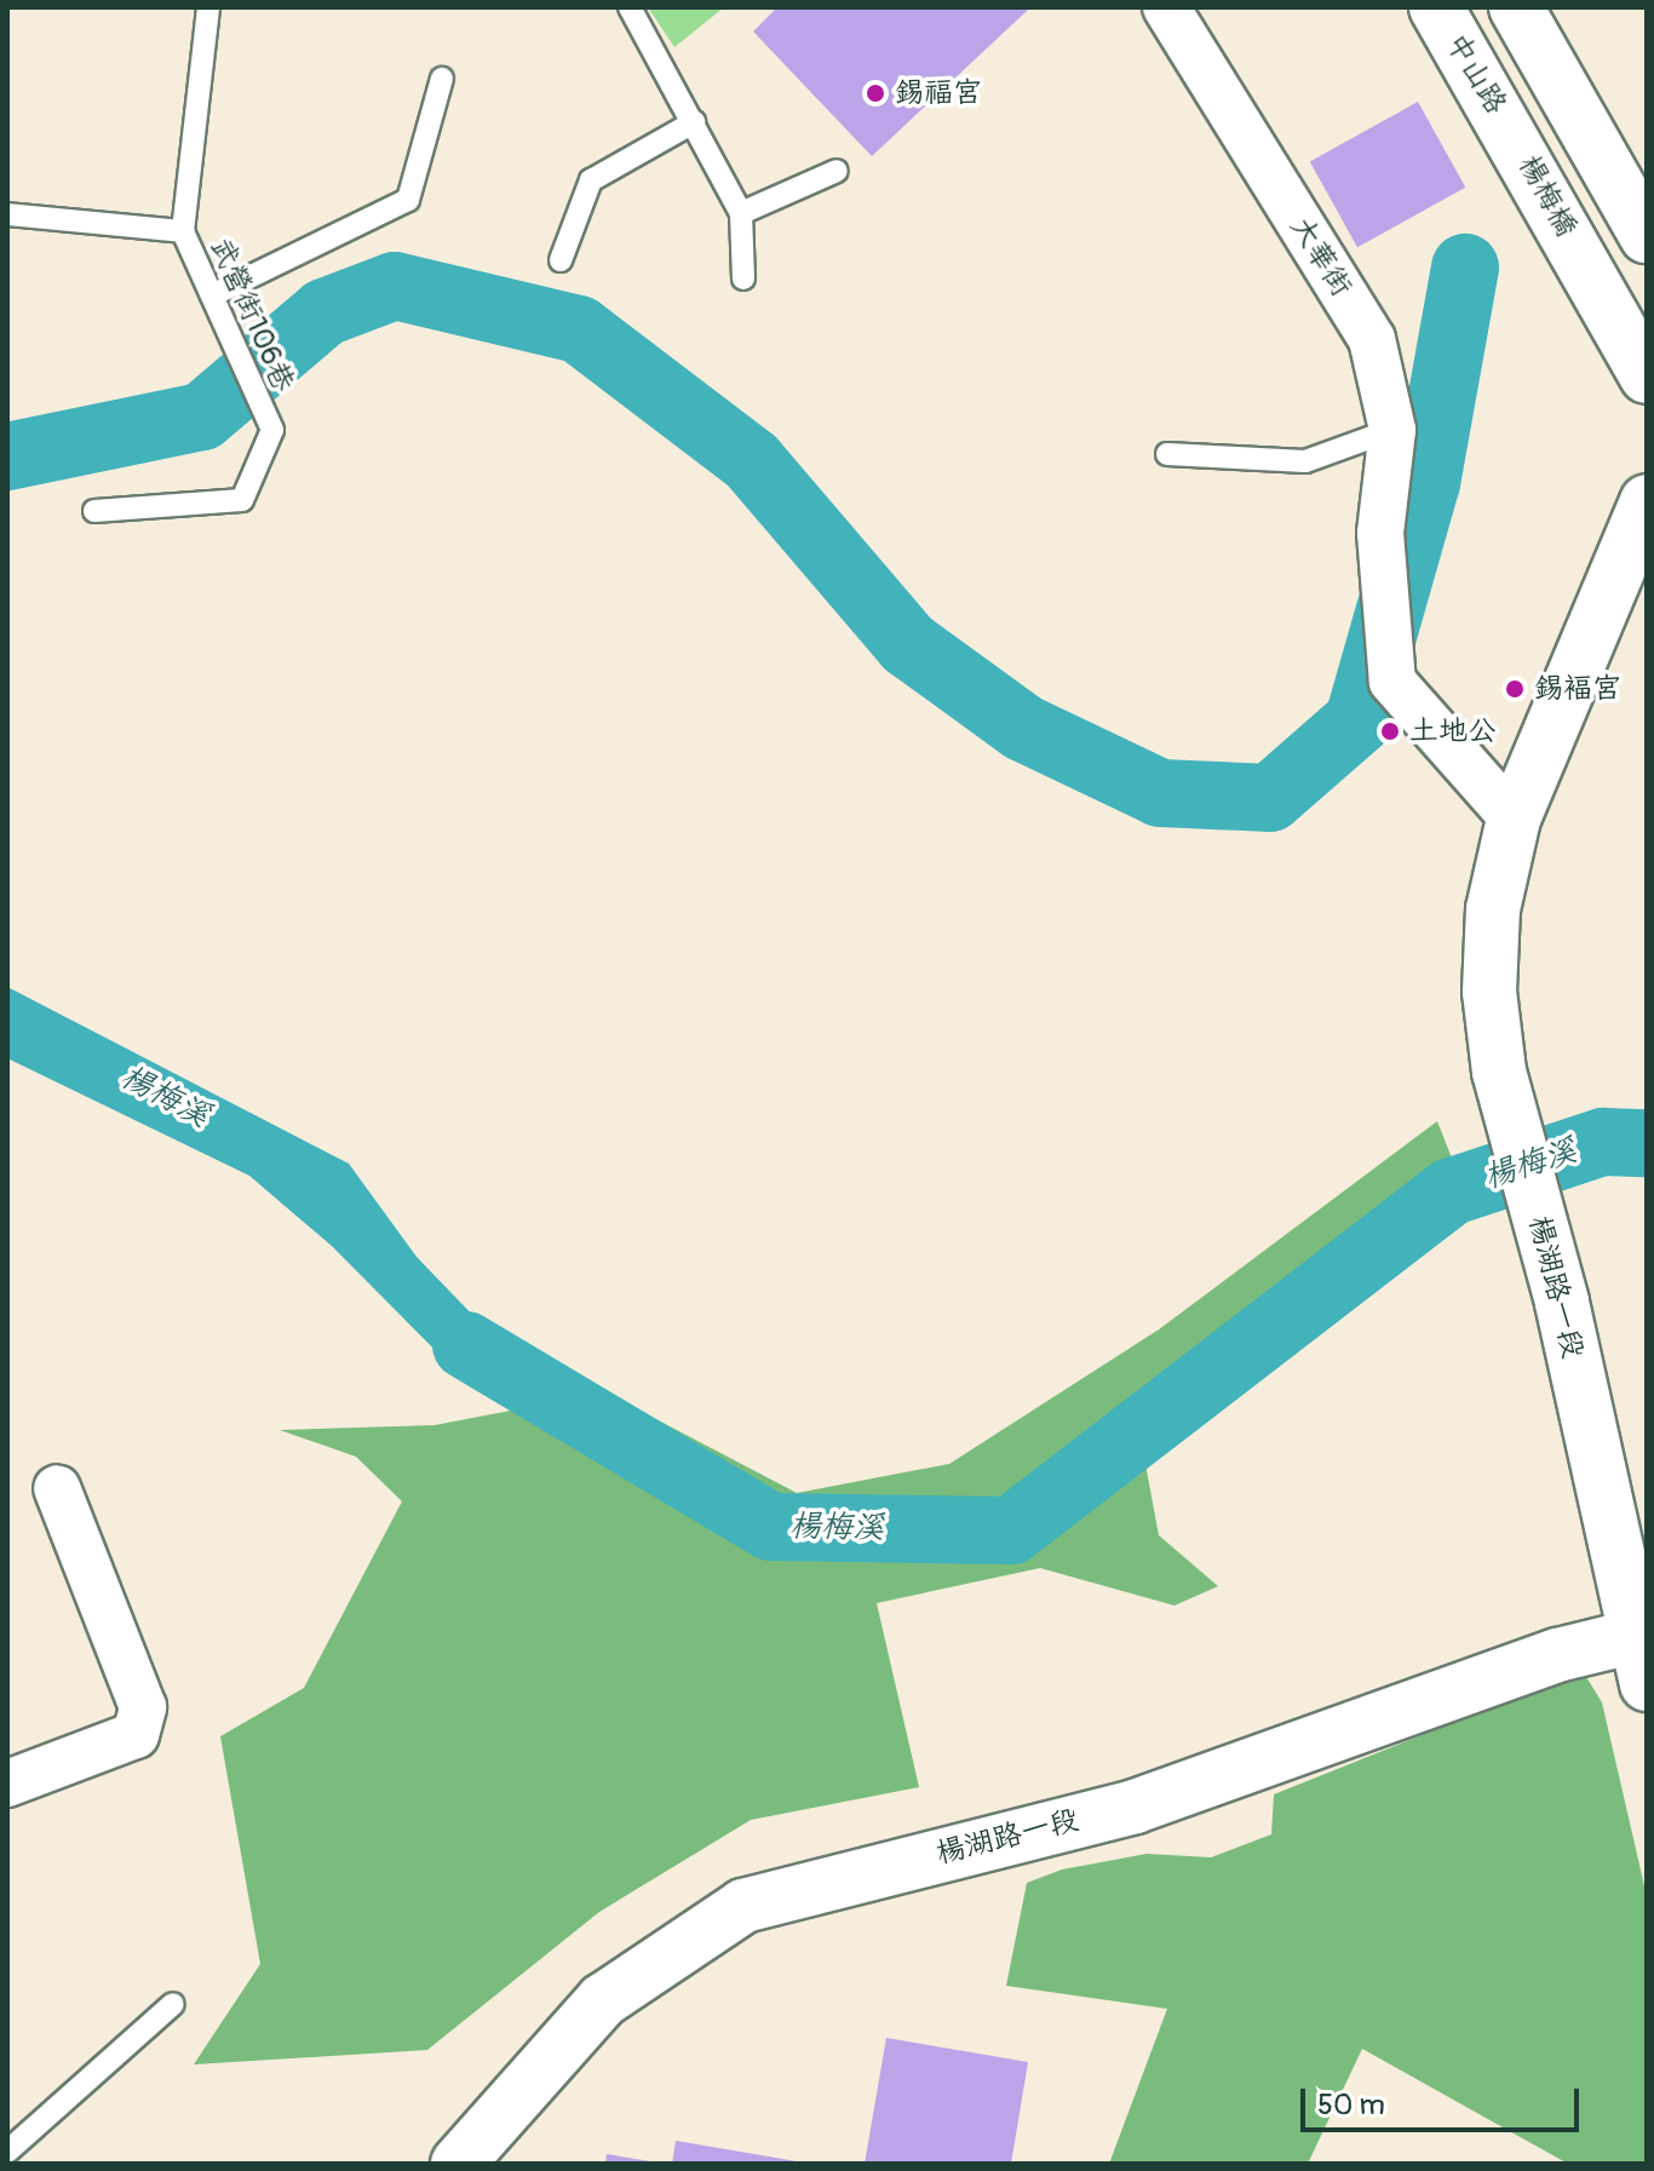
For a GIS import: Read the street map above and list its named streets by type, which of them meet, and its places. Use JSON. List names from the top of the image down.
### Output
{
  "streets": {
    "street": [
      "中山路",
      "楊梅橋",
      "大華街",
      "楊湖路一段"
    ],
    "lane": ["武營街106巷"]
  },
  "crossings": [
    ["中山路", "楊梅橋"],
    ["大華街", "楊湖路一段"]
  ],
  "water": ["楊梅溪"],
  "places": ["錫福宮", "錫褔宮", "土地公"],
  "scale_bar": "50 m"
}
